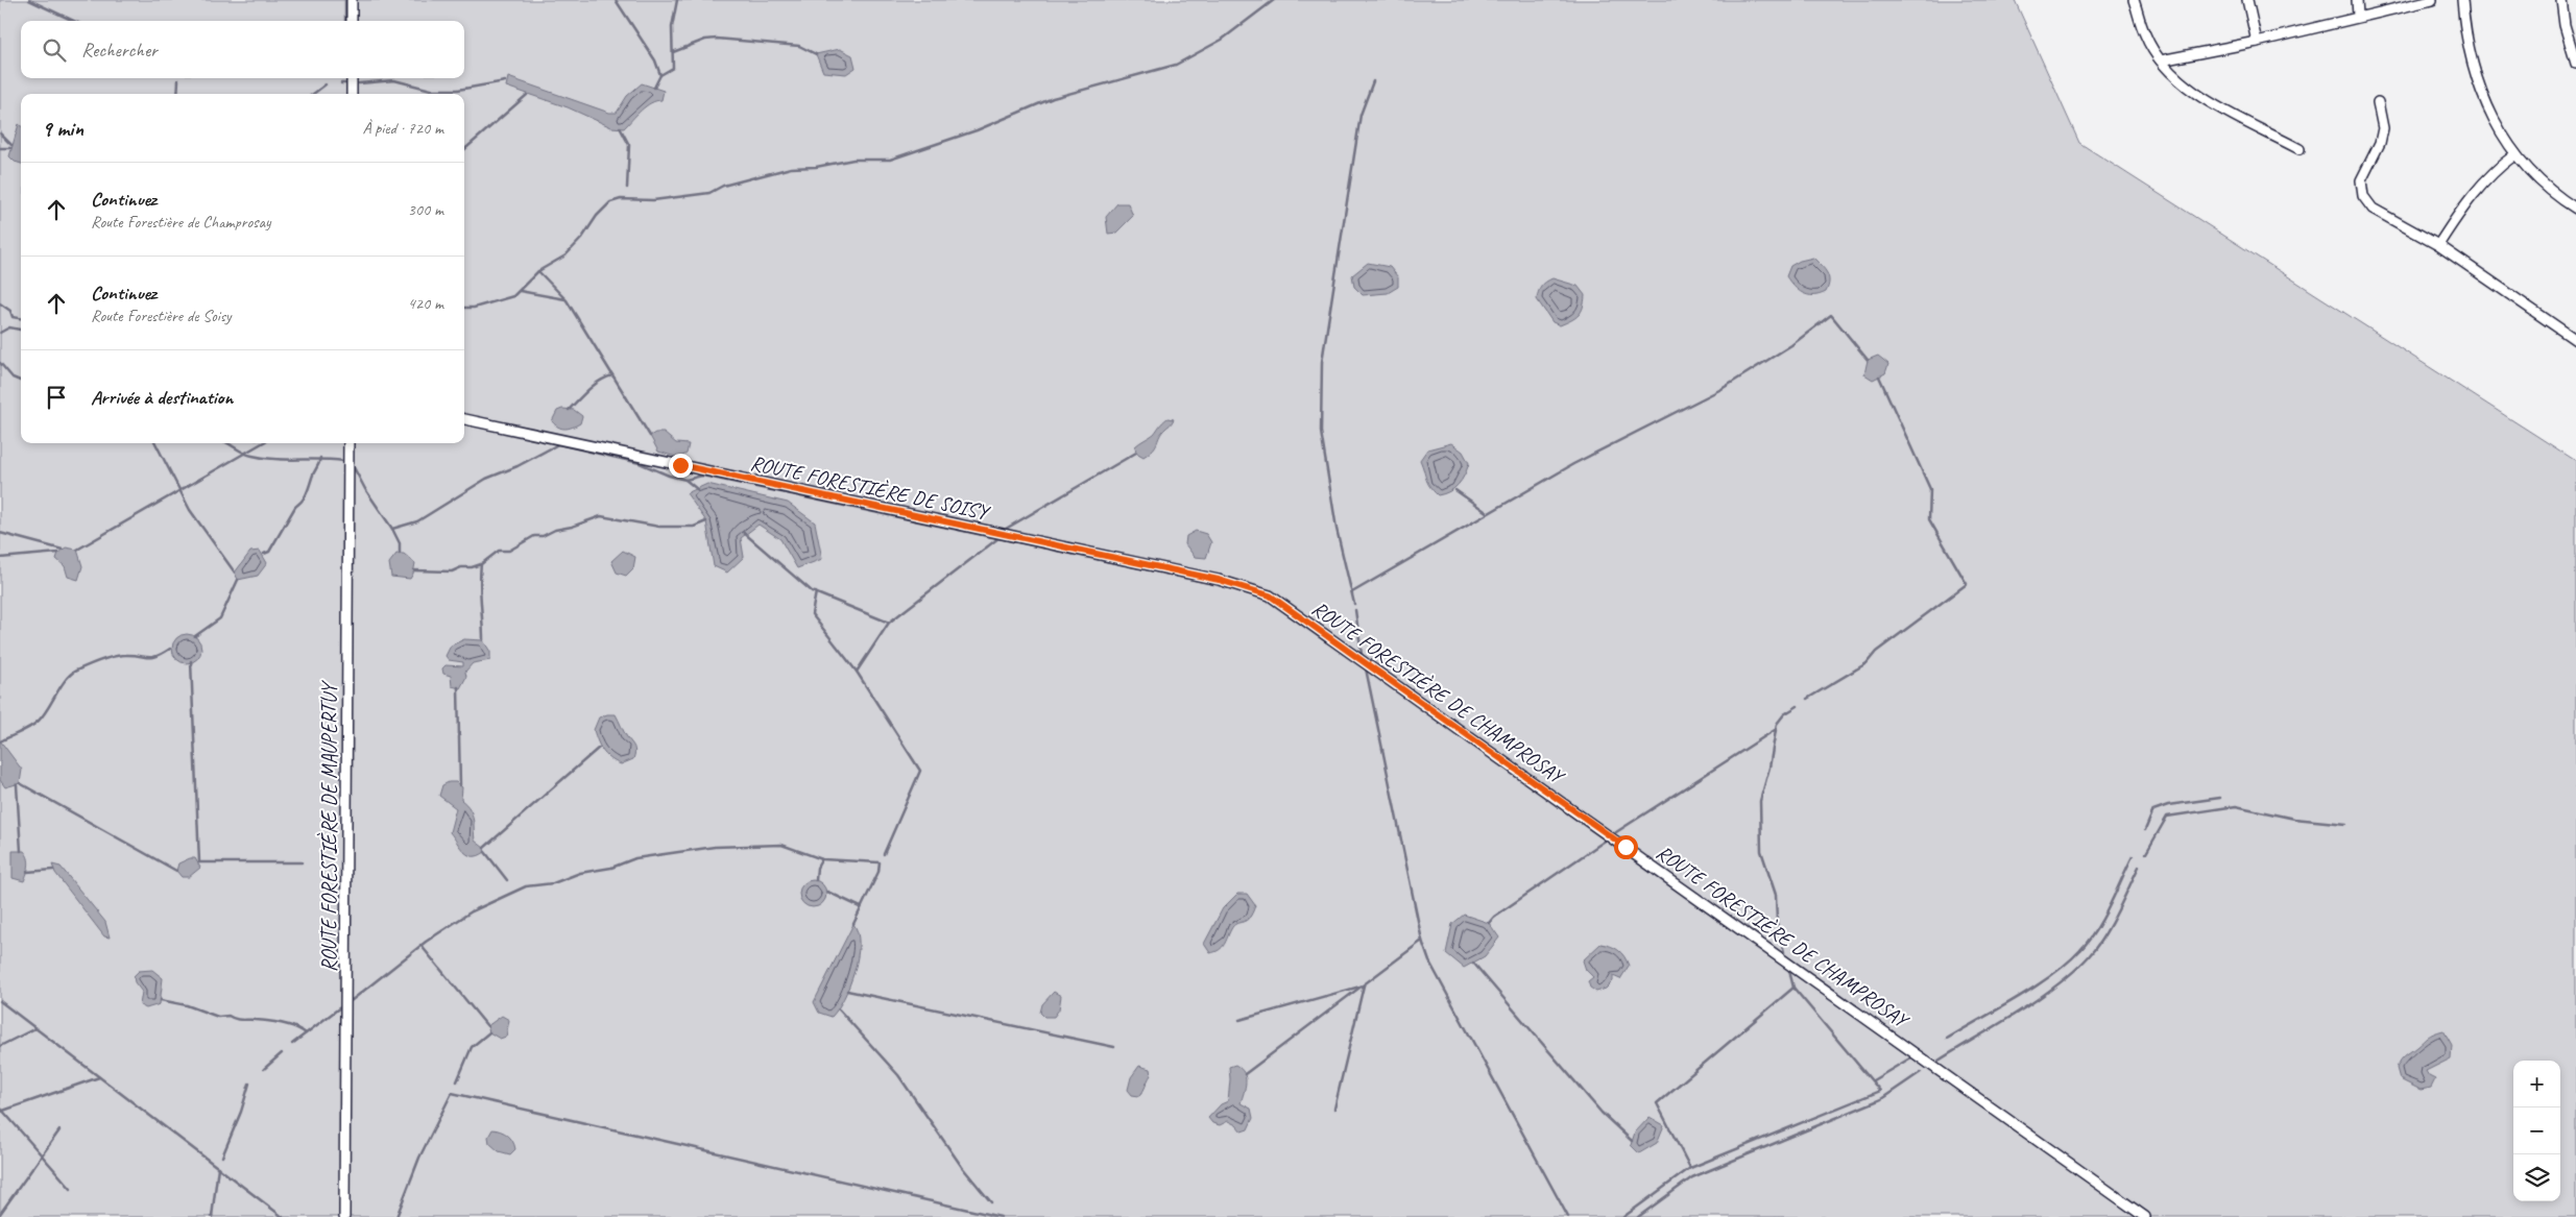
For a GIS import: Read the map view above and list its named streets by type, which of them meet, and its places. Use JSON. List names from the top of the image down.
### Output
{
  "streets": {
    "street": ["ROUTE FORESTIÈRE DE SOISY", "ROUTE FORESTIÈRE DE CHAMPROSAY", "ROUTE FORESTIÈRE DE MAUPERTUY"]
  },
  "crossings": [
    ["ROUTE FORESTIÈRE DE SOISY", "ROUTE FORESTIÈRE DE CHAMPROSAY"]
  ],
  "page": {
    "search": "Rechercher",
    "heading": ["9 min", "À pied · 720 m"],
    "list": [
      ["Continuez", "Route Forestière de Champrosay", "300 m"],
      ["Continuez", "Route Forestière de Soisy", "420 m"],
      "Arrivée à destination"
    ],
    "map_buttons": ["+", "−"]
  }
}
